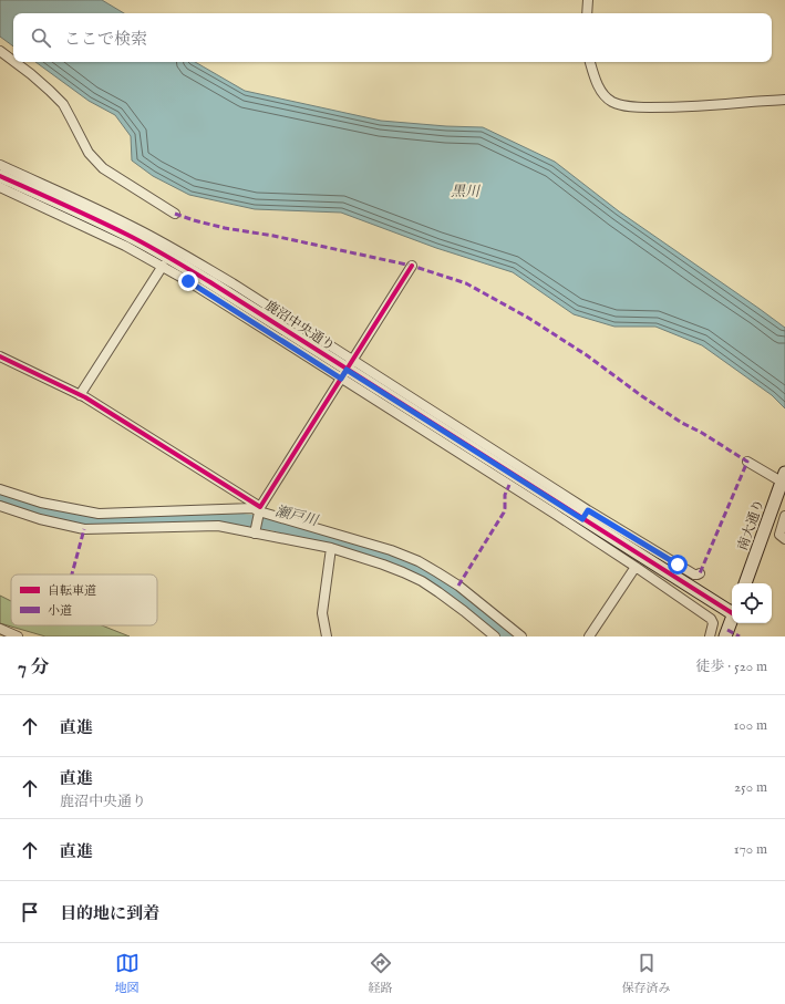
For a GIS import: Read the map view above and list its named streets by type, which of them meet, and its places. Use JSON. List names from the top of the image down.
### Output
{
  "streets": {
    "street": ["鹿沼中央通り", "南大通り"]
  },
  "water": ["黒川", "瀬戸川"],
  "legend": ["自転車道", "小道"],
  "page": {
    "search": "ここで検索",
    "heading": ["7 分", "徒歩 · 520 m"],
    "list": [
      ["直進", "100 m"],
      ["直進", "鹿沼中央通り", "250 m"],
      ["直進", "170 m"],
      "目的地に到着"
    ],
    "nav": ["地図", "経路", "保存済み"]
  }
}
